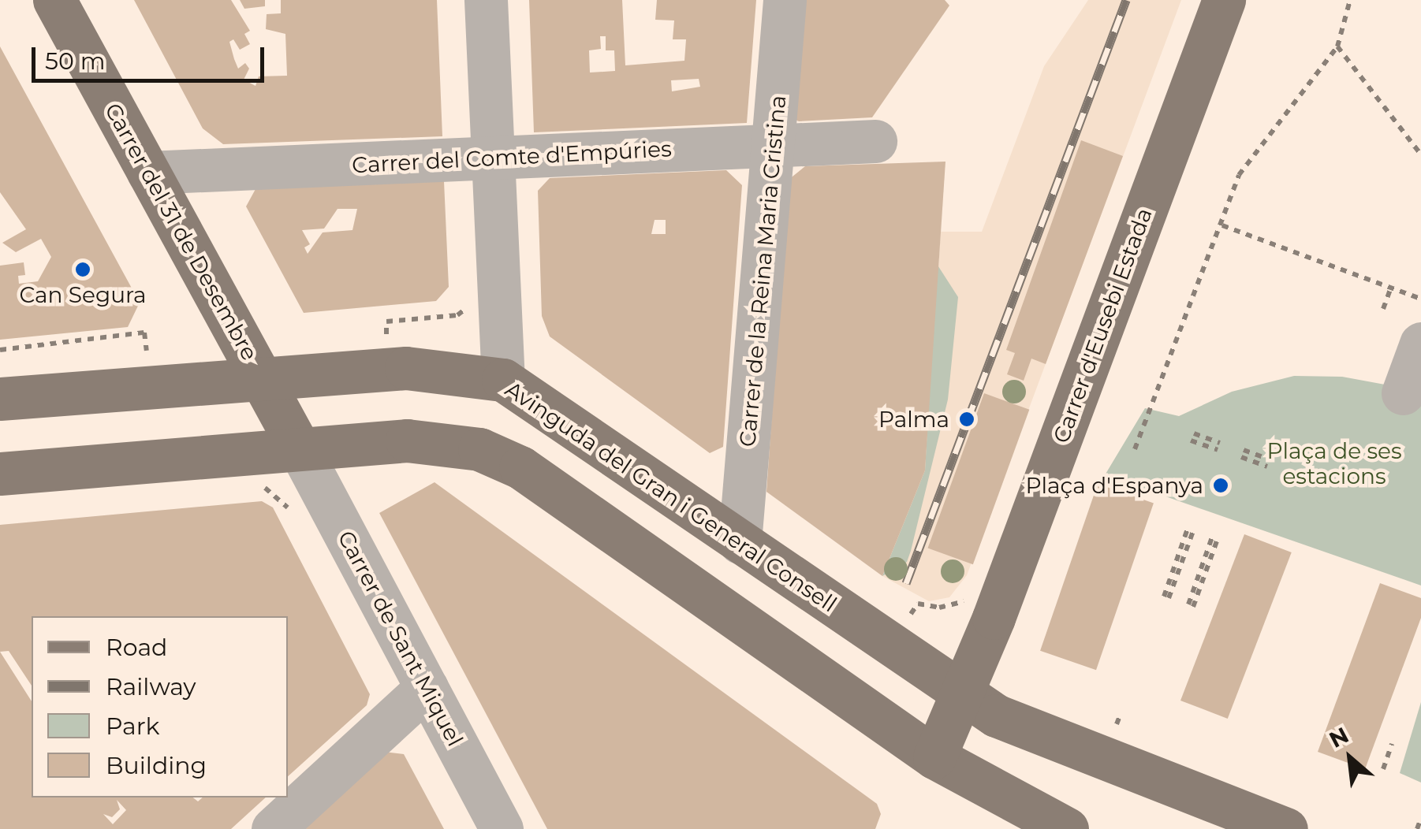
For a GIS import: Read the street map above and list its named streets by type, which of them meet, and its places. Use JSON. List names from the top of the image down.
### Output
{
  "streets": {
    "main road": ["Carrer del 31 de Desembre", "Carrer d'Eusebi Estada", "Avinguda del Gran i General Consell"],
    "street": ["Carrer del Comte d'Empúries", "Carrer de la Reina Maria Cristina", "Carrer de Sant Miquel"]
  },
  "crossings": [
    ["Carrer del Comte d'Empúries", "Carrer del 31 de Desembre"],
    ["Carrer del Comte d'Empúries", "Carrer de la Reina Maria Cristina"],
    ["Carrer del 31 de Desembre", "Avinguda del Gran i General Consell"],
    ["Carrer del 31 de Desembre", "Carrer de Sant Miquel"],
    ["Carrer de la Reina Maria Cristina", "Avinguda del Gran i General Consell"],
    ["Carrer d'Eusebi Estada", "Avinguda del Gran i General Consell"]
  ],
  "parks": ["Plaça de ses estacions"],
  "places": ["Can Segura", "Palma", "Plaça d'Espanya"],
  "legend": [
    "Road",
    "Railway",
    "Park",
    "Building"
  ],
  "scale_bar": "50 m",
  "north": "top left"
}
